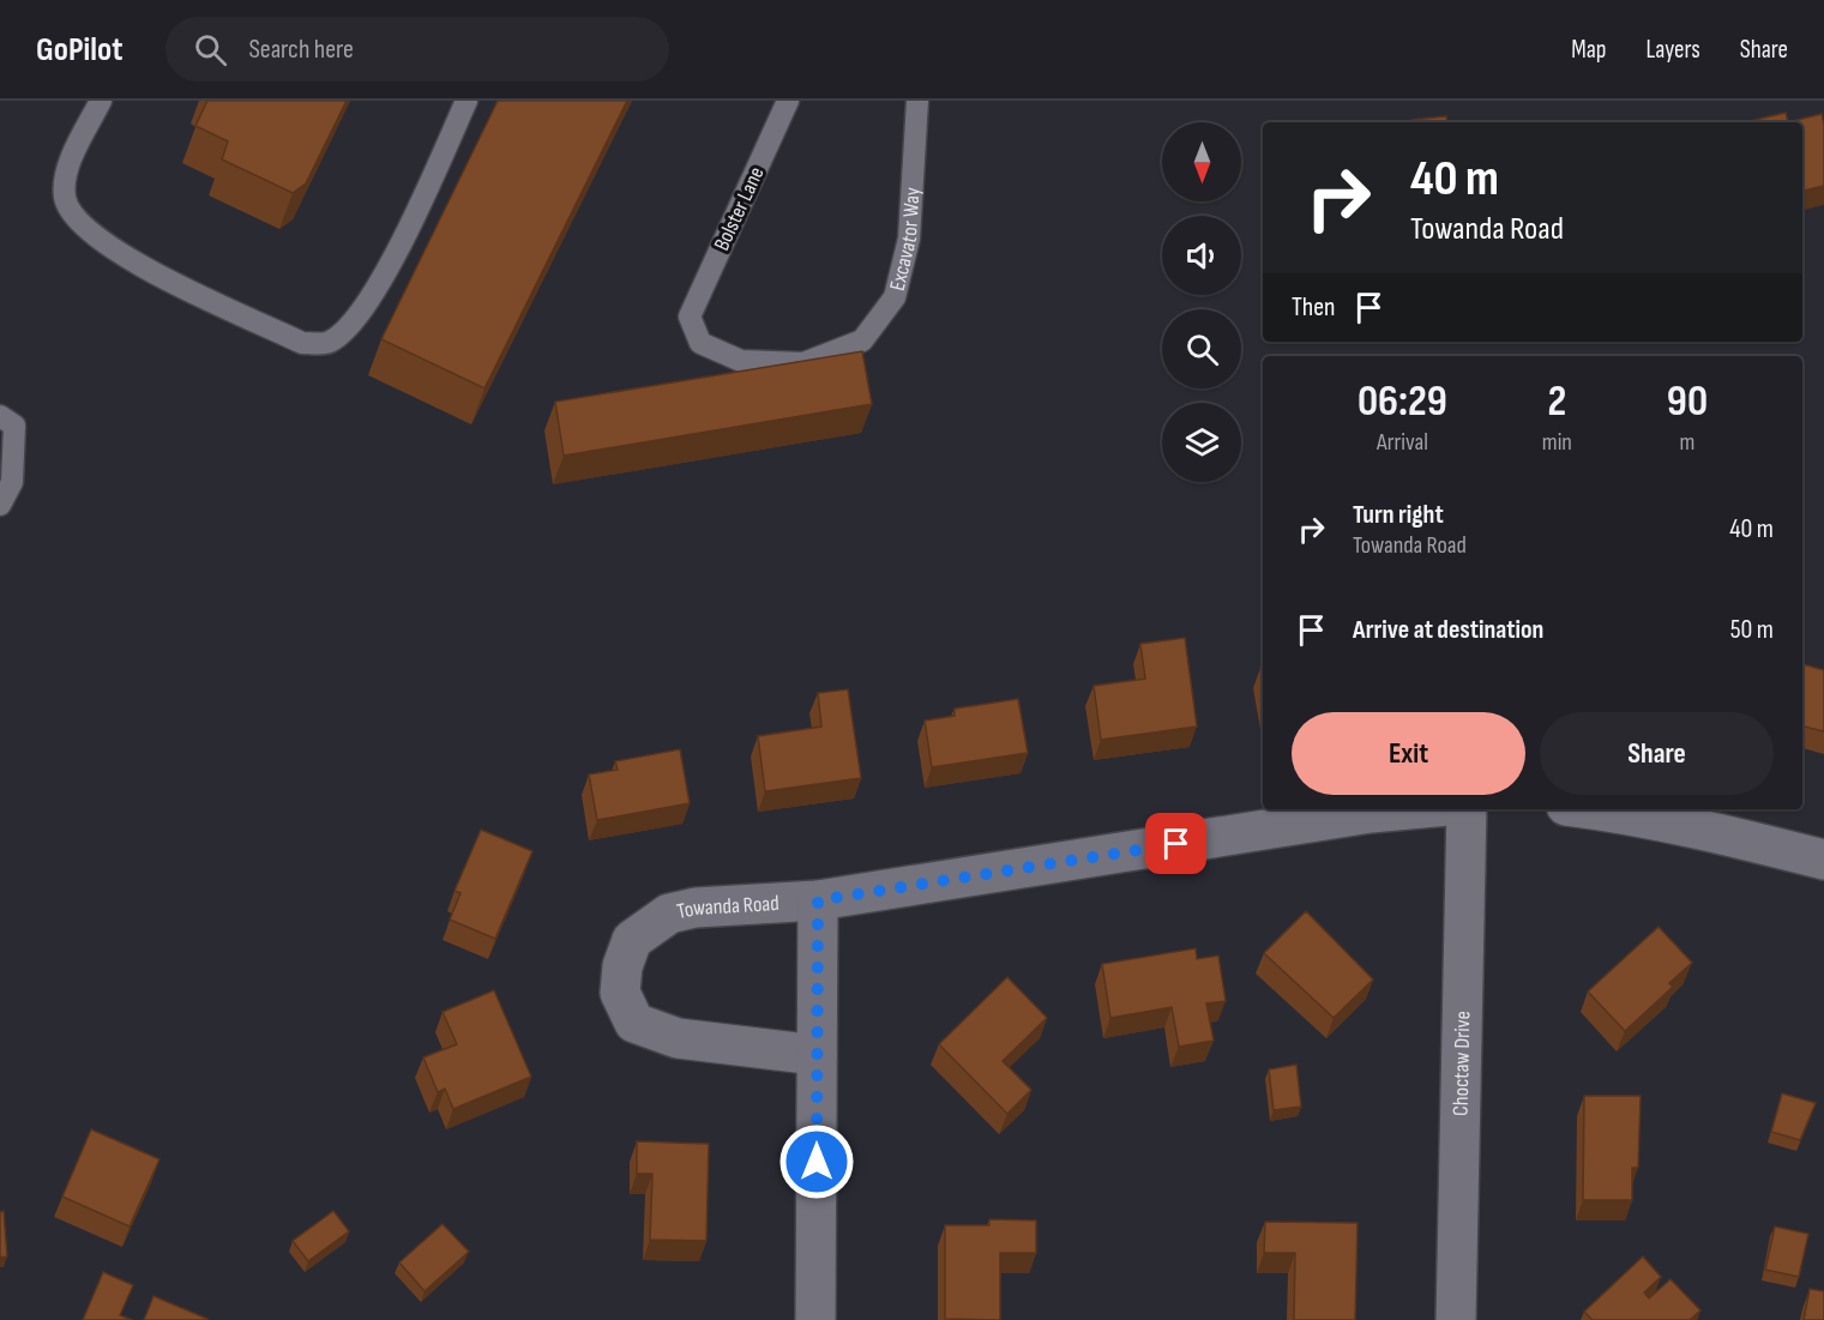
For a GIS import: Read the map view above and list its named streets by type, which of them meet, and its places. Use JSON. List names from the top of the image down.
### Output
{
  "streets": {
    "street": ["Towanda Road", "Choctaw Drive"],
    "lane": ["Bolster Lane", "Excavator Way"]
  },
  "crossings": [
    ["Bolster Lane", "Excavator Way"]
  ],
  "north": "bottom",
  "page": {
    "header": "GoPilot",
    "search": "Search here",
    "nav": ["Map", "Layers", "Share"],
    "turn": ["40 m", "Towanda Road"],
    "then": "Then",
    "eta": [
      "06:29",
      "Arrival",
      "2",
      "min",
      "90",
      "m"
    ],
    "list": [
      {
        "name": "Turn right",
        "note": "Towanda Road",
        "value": "40 m"
      },
      {
        "name": "Arrive at destination",
        "value": "50 m"
      }
    ],
    "buttons": ["Exit", "Share"]
  }
}
